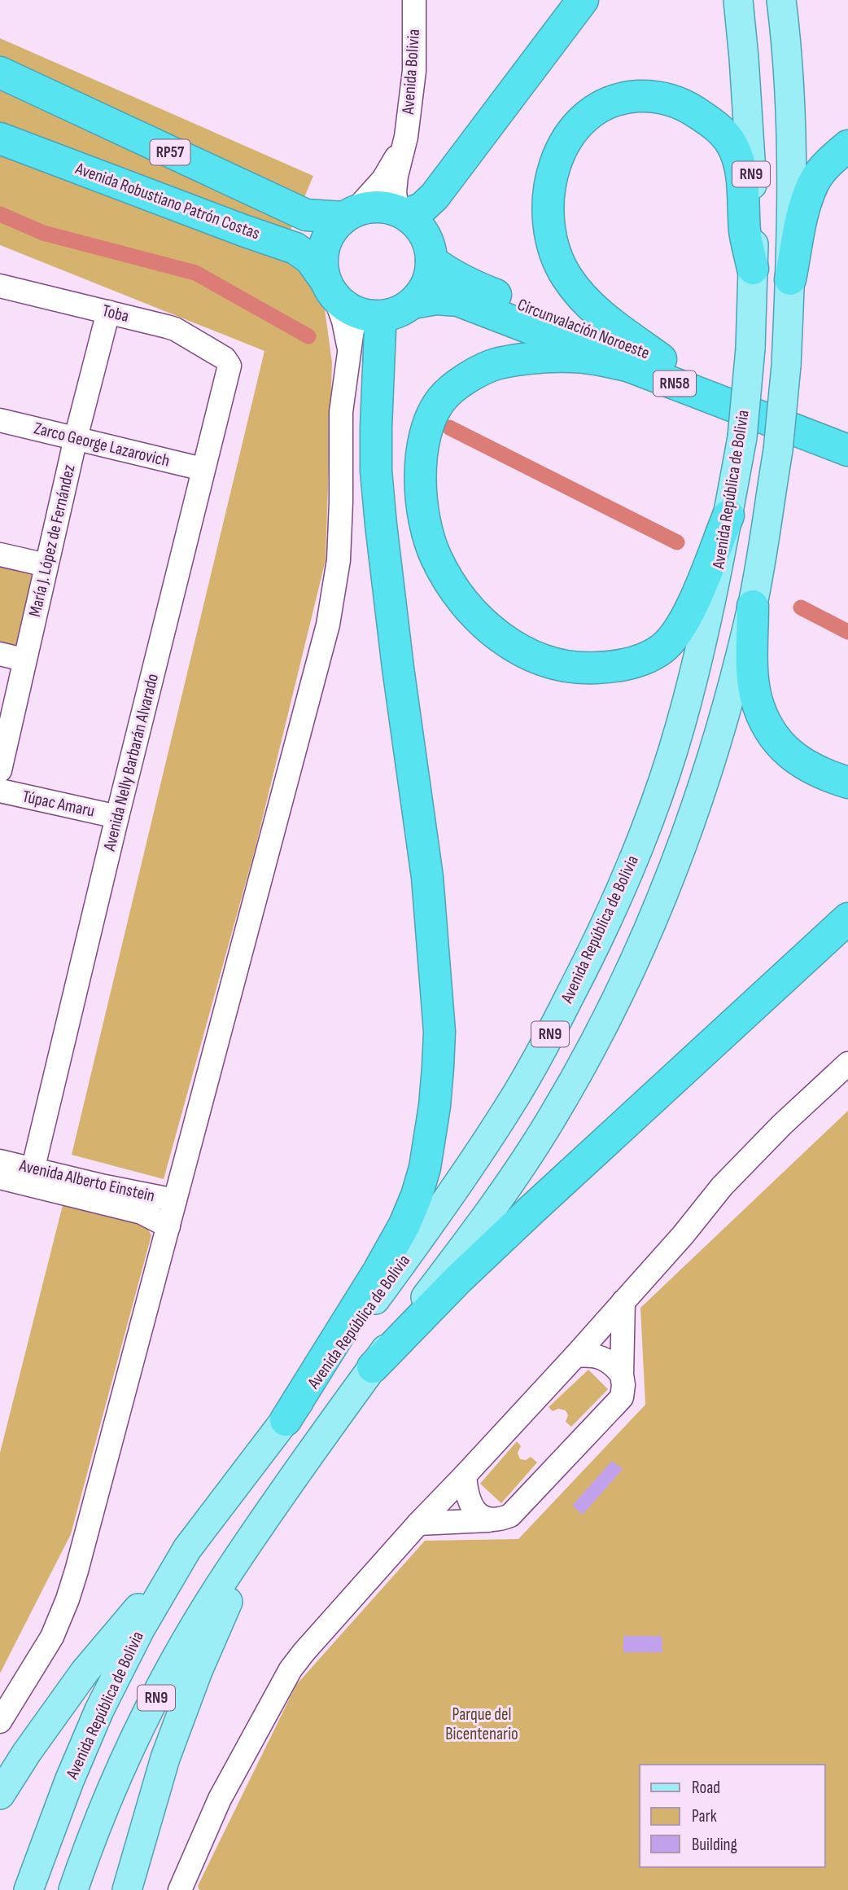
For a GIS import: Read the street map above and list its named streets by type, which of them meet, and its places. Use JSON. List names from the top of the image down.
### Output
{
  "streets": {
    "highway": [
      "RP57",
      "Avenida Robustiano Patrón Costas",
      "Circunvalación Noroeste",
      "RN58"
    ],
    "main road": ["RN9", "Avenida República de Bolivia"],
    "street": [
      "Avenida Bolivia",
      "Toba",
      "Zarco George Lazarovich",
      "María J. López de Fernández",
      "Avenida Nelly Barbarán Alvarado",
      "Túpac Amaru",
      "Avenida Alberto Einstein"
    ]
  },
  "crossings": [
    ["Avenida Bolivia", "RP57"],
    ["Avenida Bolivia", "Avenida Robustiano Patrón Costas"],
    ["Avenida Bolivia", "RN58"],
    ["RP57", "Avenida Robustiano Patrón Costas"],
    ["RP57", "RN58"],
    ["Avenida Robustiano Patrón Costas", "RN58"],
    ["Toba", "María J. López de Fernández"],
    ["Toba", "Avenida Nelly Barbarán Alvarado"],
    ["Circunvalación Noroeste", "RN58"],
    ["Zarco George Lazarovich", "María J. López de Fernández"],
    ["Zarco George Lazarovich", "Avenida Nelly Barbarán Alvarado"],
    ["Avenida Nelly Barbarán Alvarado", "Túpac Amaru"],
    ["Avenida Nelly Barbarán Alvarado", "Avenida Alberto Einstein"]
  ],
  "parks": ["Parque del Bicentenario"],
  "legend": ["Road", "Park", "Building"]
}
